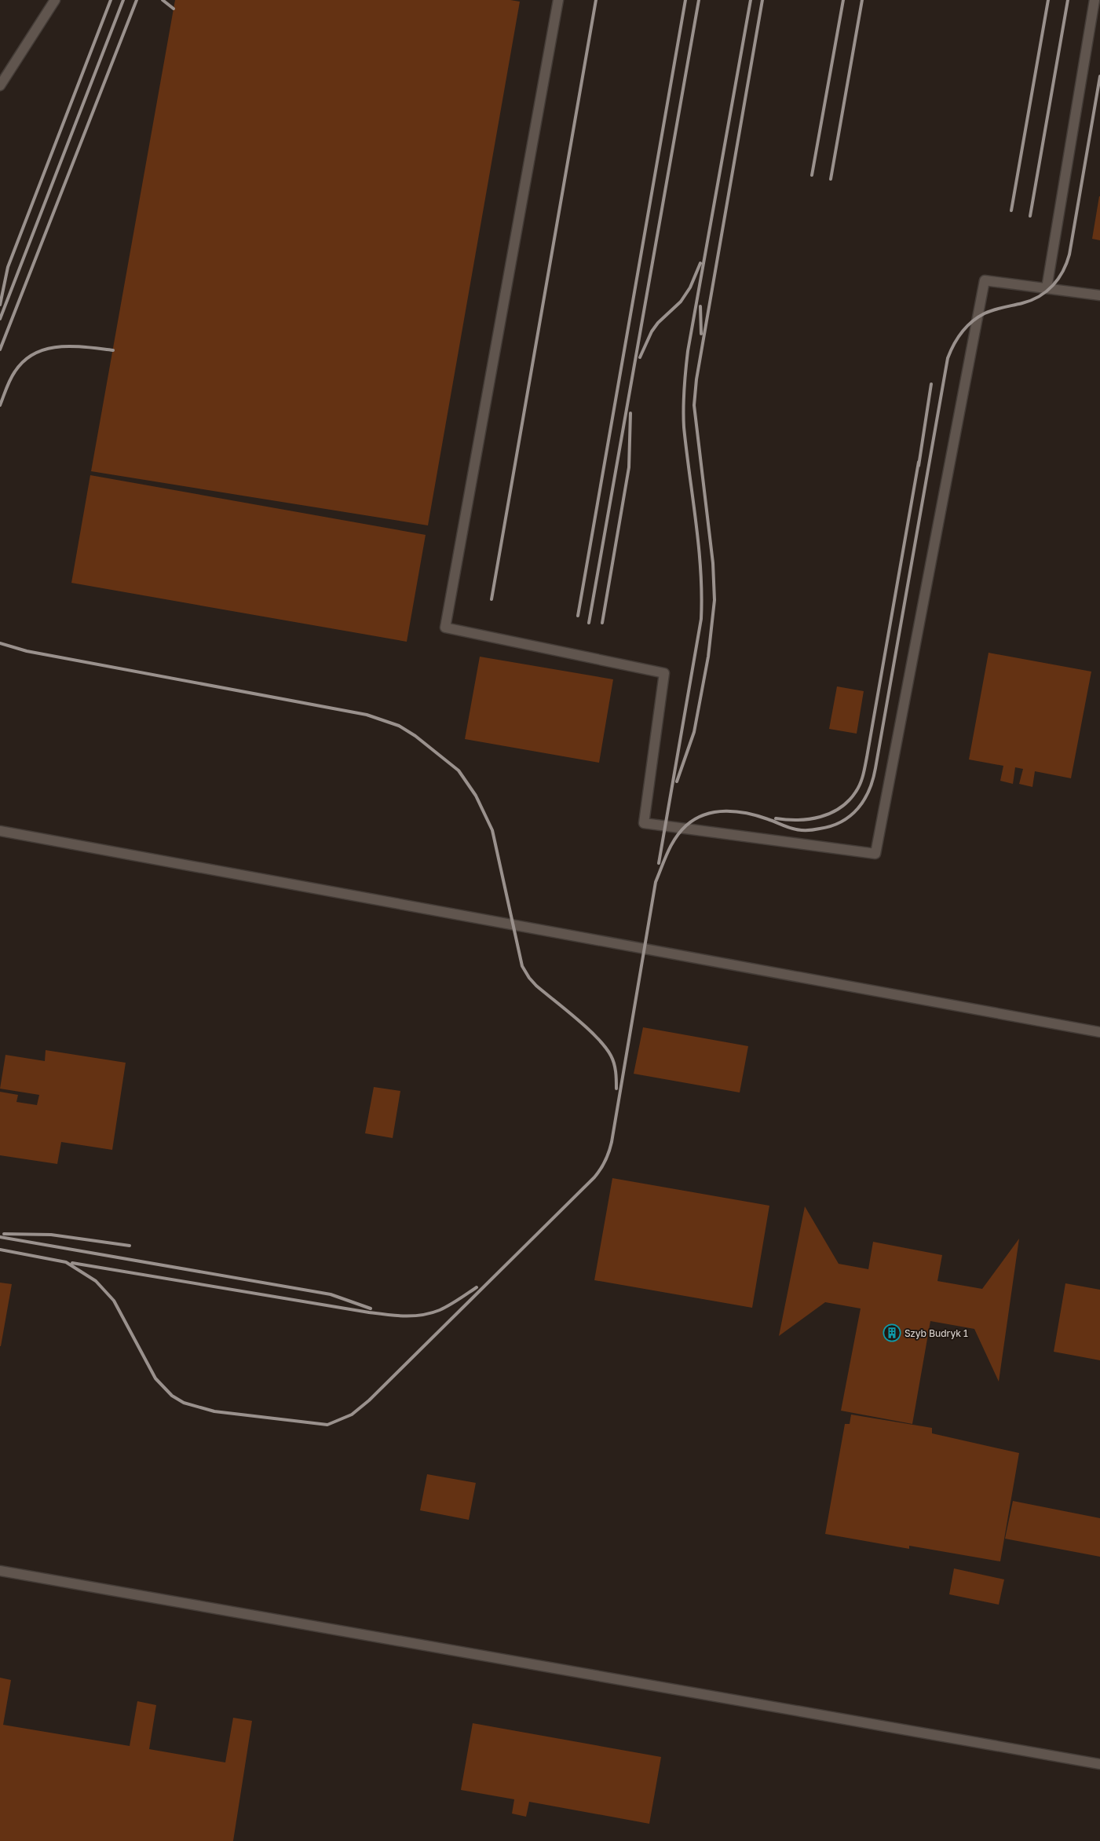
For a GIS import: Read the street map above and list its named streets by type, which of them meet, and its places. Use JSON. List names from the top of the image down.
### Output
{
  "places": {
    "building": ["Szyb Budryk 1"]
  }
}
